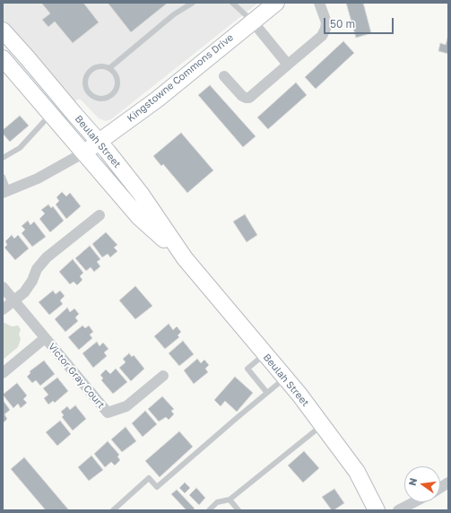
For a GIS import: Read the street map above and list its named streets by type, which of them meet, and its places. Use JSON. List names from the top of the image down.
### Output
{
  "streets": {
    "main road": ["Kingstowne Commons Drive", "Beulah Street"],
    "street": ["Victor Gray Court"]
  },
  "crossings": [
    ["Kingstowne Commons Drive", "Beulah Street"]
  ],
  "scale_bar": "50 m",
  "north": "left"
}
